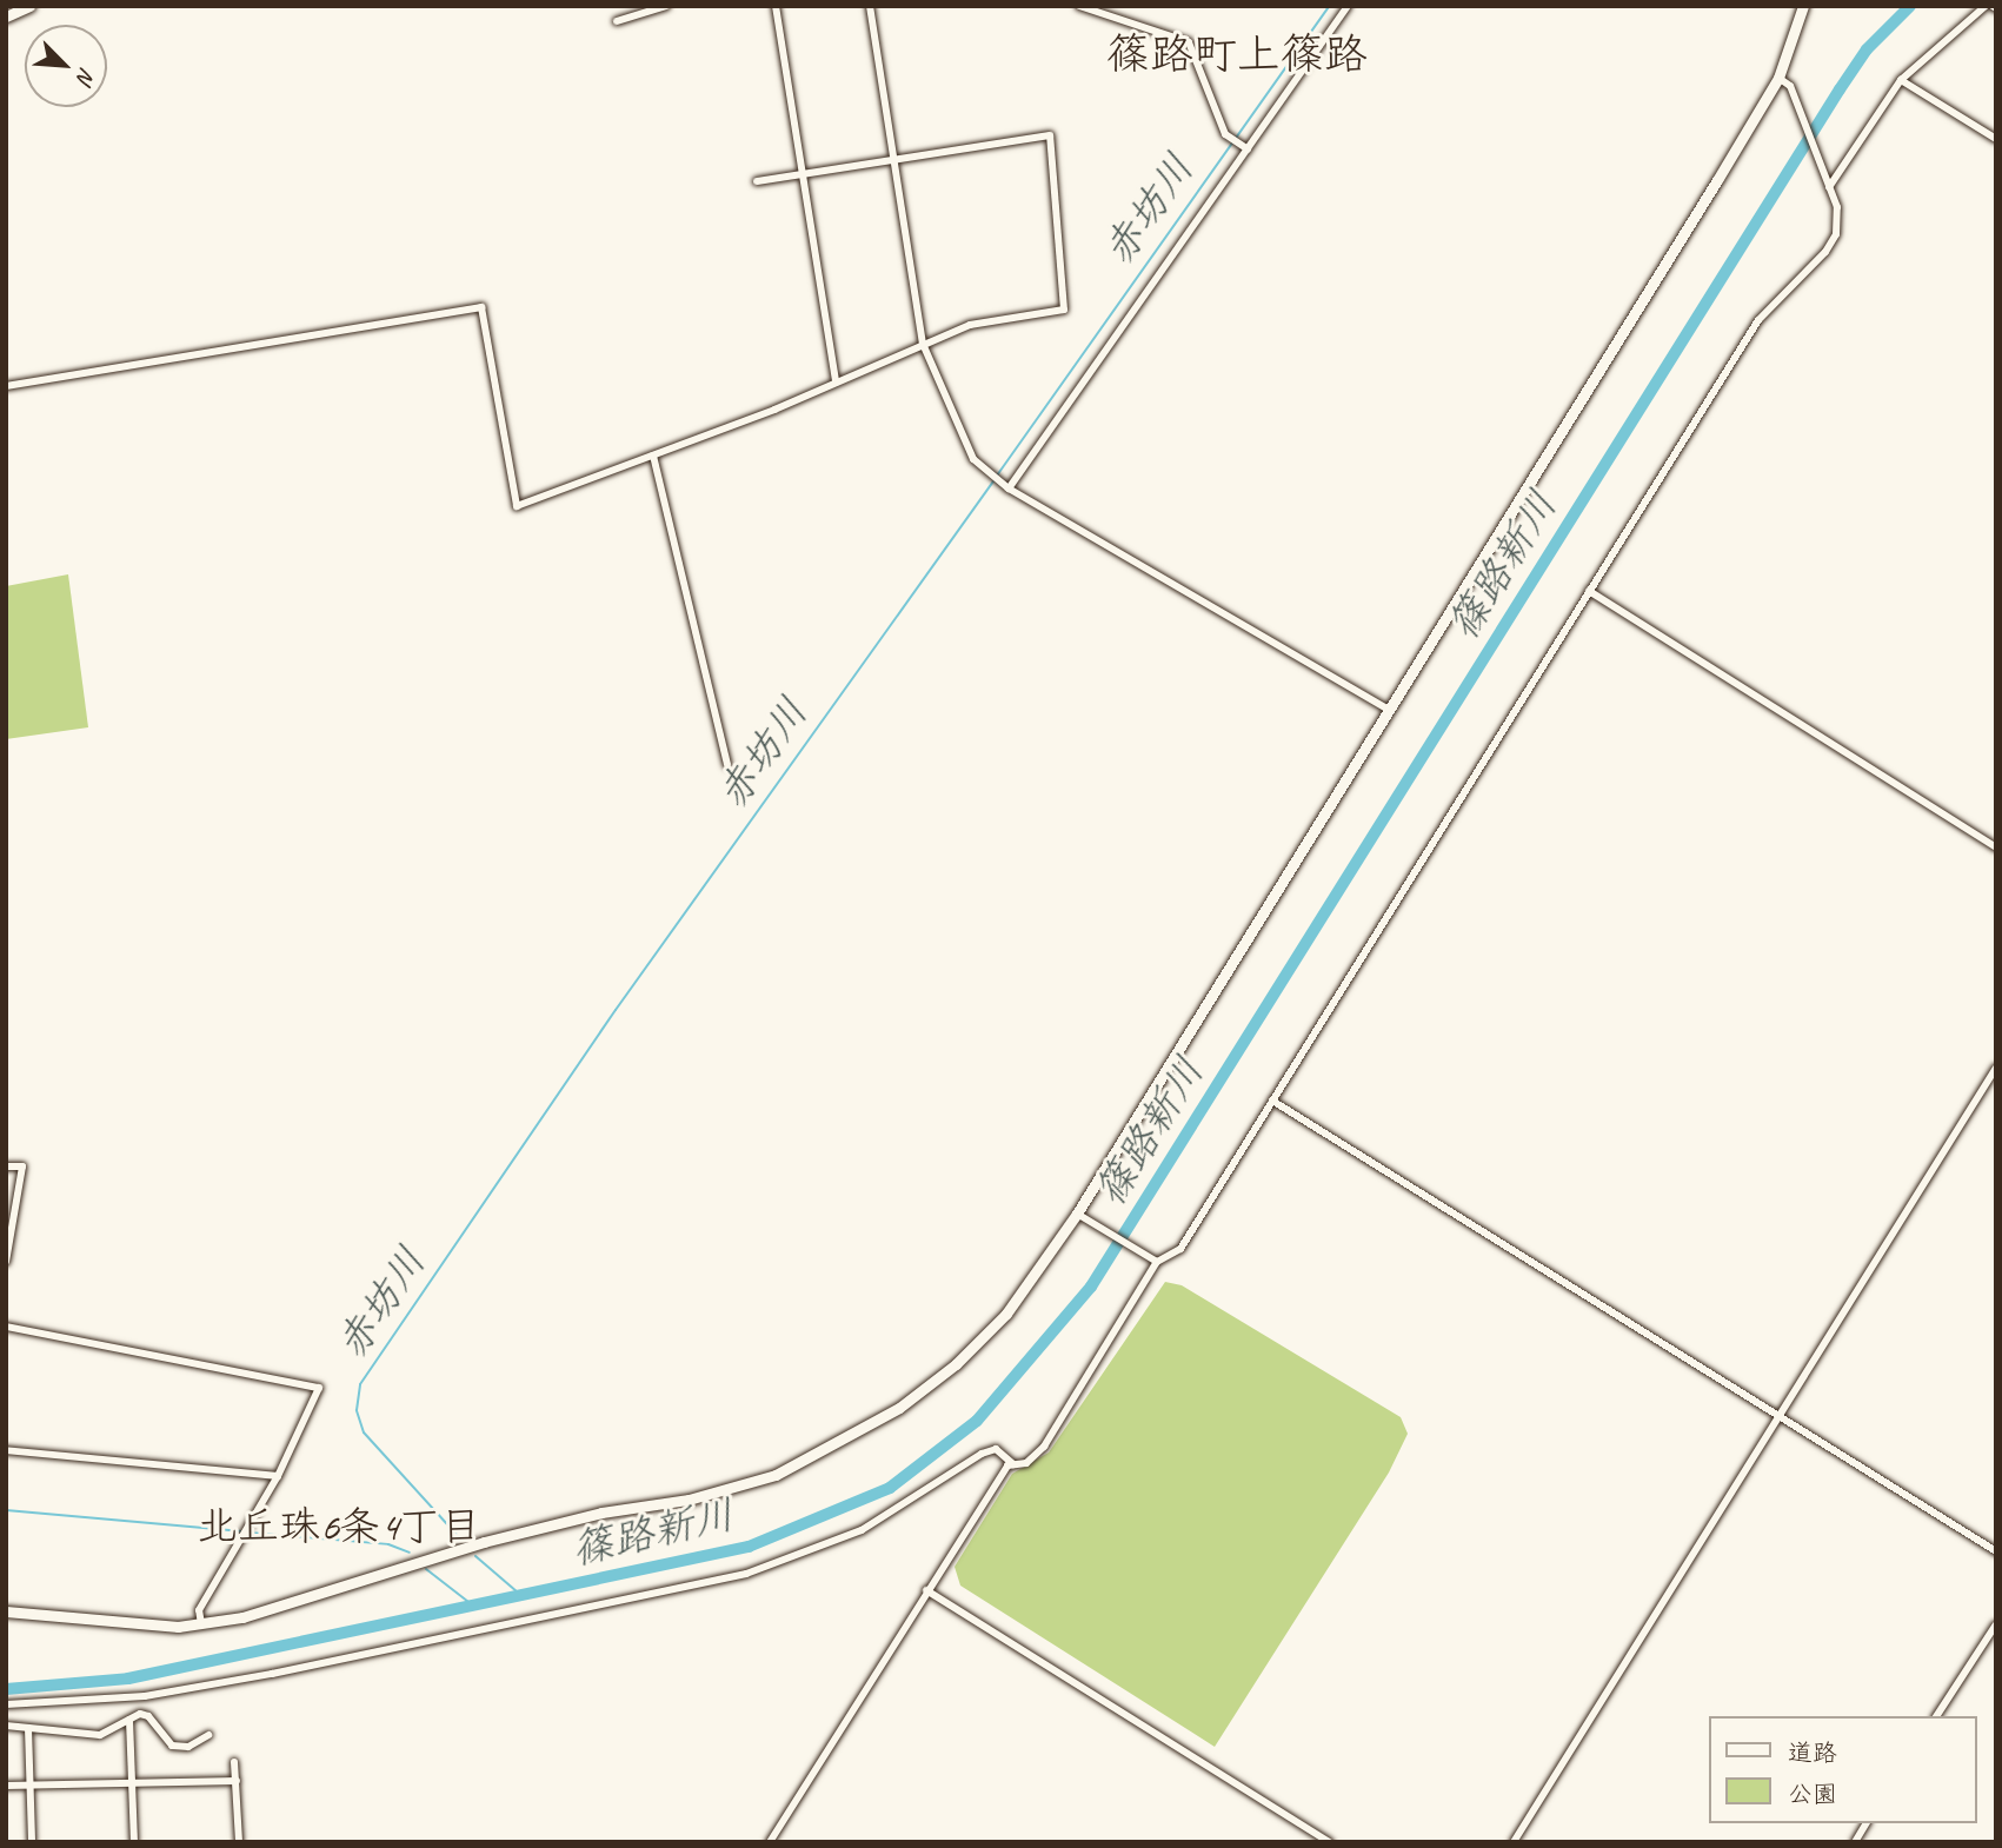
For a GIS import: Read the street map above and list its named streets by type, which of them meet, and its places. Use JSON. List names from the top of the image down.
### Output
{
  "districts": ["篠路町上篠路", "北丘珠6条4丁目"],
  "water": ["赤坊川", "篠路新川"],
  "legend": ["道路", "公園"],
  "north": "bottom right"
}
